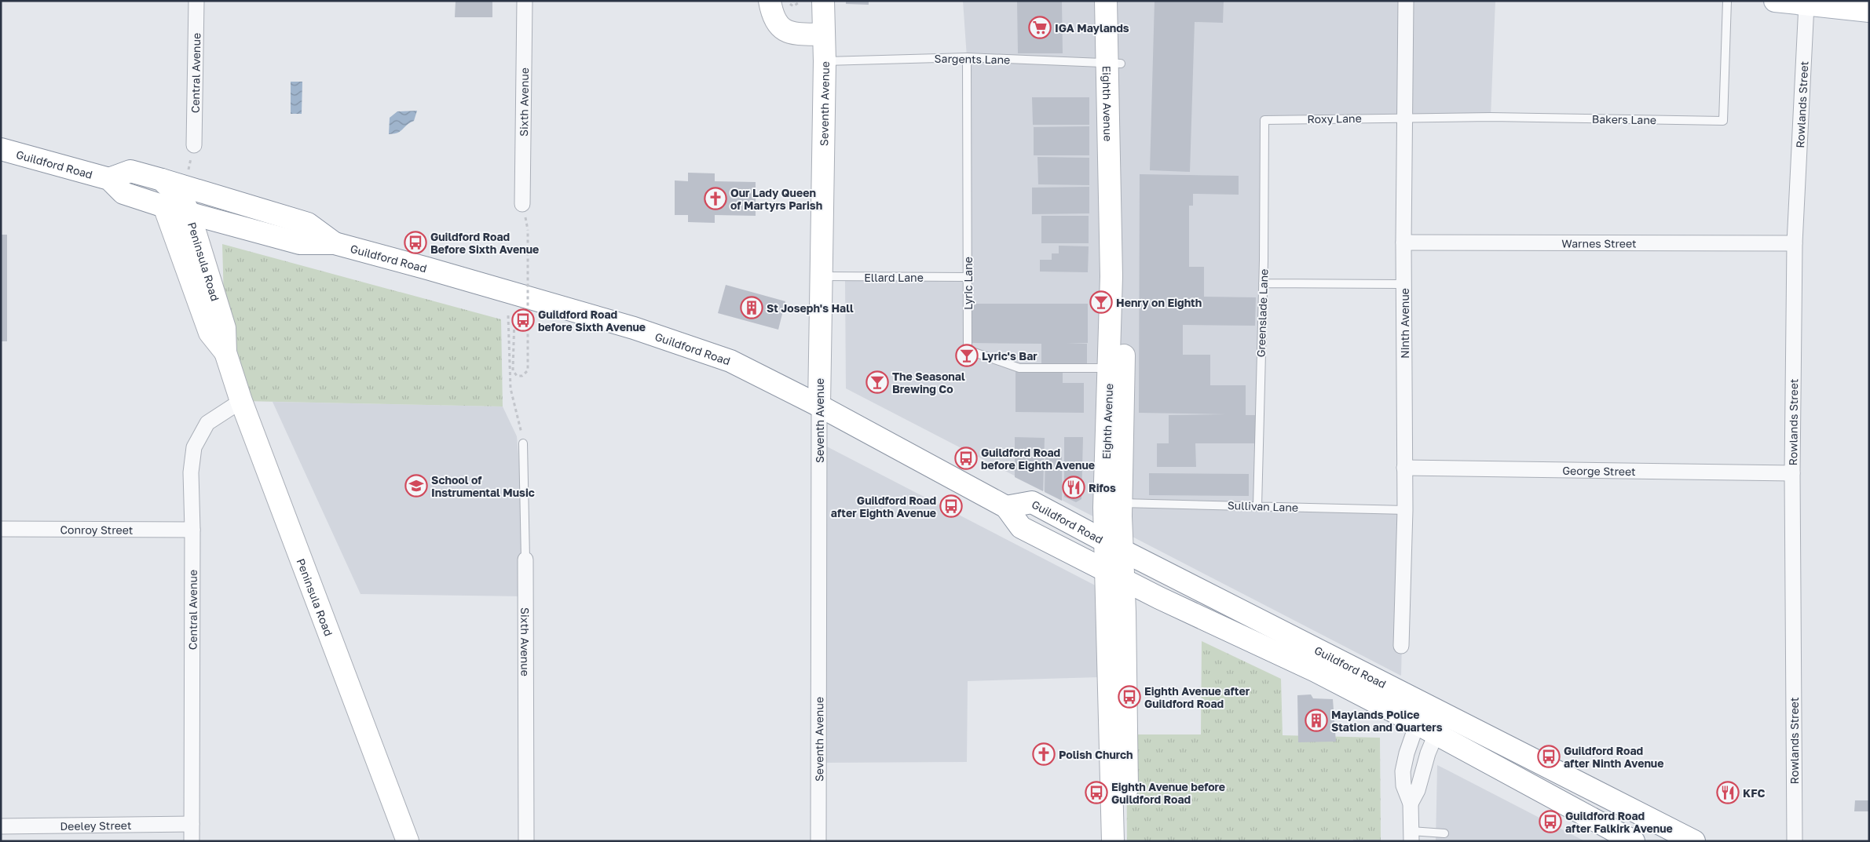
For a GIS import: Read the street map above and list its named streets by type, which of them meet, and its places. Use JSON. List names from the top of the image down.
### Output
{
  "streets": {
    "main road": [
      "Seventh Avenue",
      "Eighth Avenue",
      "Guildford Road",
      "Peninsula Road"
    ],
    "street": [
      "Central Avenue",
      "Sixth Avenue",
      "Rowlands Street",
      "Warnes Street",
      "Ninth Avenue",
      "George Street",
      "Conroy Street",
      "Deeley Street"
    ],
    "lane": [
      "Sargents Lane",
      "Roxy Lane",
      "Bakers Lane",
      "Ellard Lane",
      "Lyric Lane",
      "Greenslade Lane",
      "Sullivan Lane"
    ]
  },
  "crossings": [
    ["Sargents Lane", "Seventh Avenue"],
    ["Sargents Lane", "Eighth Avenue"],
    ["Sargents Lane", "Lyric Lane"],
    ["Central Avenue", "Peninsula Road"],
    ["Central Avenue", "Conroy Street"],
    ["Central Avenue", "Deeley Street"],
    ["Seventh Avenue", "Guildford Road"],
    ["Seventh Avenue", "Ellard Lane"],
    ["Eighth Avenue", "Guildford Road"],
    ["Eighth Avenue", "Lyric Lane"],
    ["Eighth Avenue", "Sullivan Lane"],
    ["Rowlands Street", "Warnes Street"],
    ["Rowlands Street", "George Street"],
    ["Roxy Lane", "Bakers Lane"],
    ["Roxy Lane", "Greenslade Lane"],
    ["Roxy Lane", "Ninth Avenue"],
    ["Bakers Lane", "Ninth Avenue"],
    ["Guildford Road", "Peninsula Road"],
    ["Warnes Street", "Ninth Avenue"],
    ["Ellard Lane", "Lyric Lane"],
    ["Greenslade Lane", "Sullivan Lane"],
    ["Ninth Avenue", "George Street"],
    ["Ninth Avenue", "Sullivan Lane"]
  ],
  "places": {
    "supermarket": ["IGA Maylands"],
    "church": ["Our Lady Queen of Martyrs Parish", "Polish Church"],
    "bus stop": [
      "Guildford Road Before Sixth Avenue",
      "Guildford Road before Sixth Avenue",
      "Guildford Road before Eighth Avenue",
      "Guildford Road after Eighth Avenue",
      "Eighth Avenue after Guildford Road",
      "Guildford Road after Ninth Avenue",
      "Eighth Avenue before Guildford Road",
      "Guildford Road after Falkirk Avenue"
    ],
    "bar": ["Henry on Eighth", "Lyric's Bar", "The Seasonal Brewing Co"],
    "building": ["St Joseph's Hall", "Maylands Police Station and Quarters"],
    "school or university": ["School of Instrumental Music"],
    "restaurant": ["Rifos", "KFC"]
  }
}
